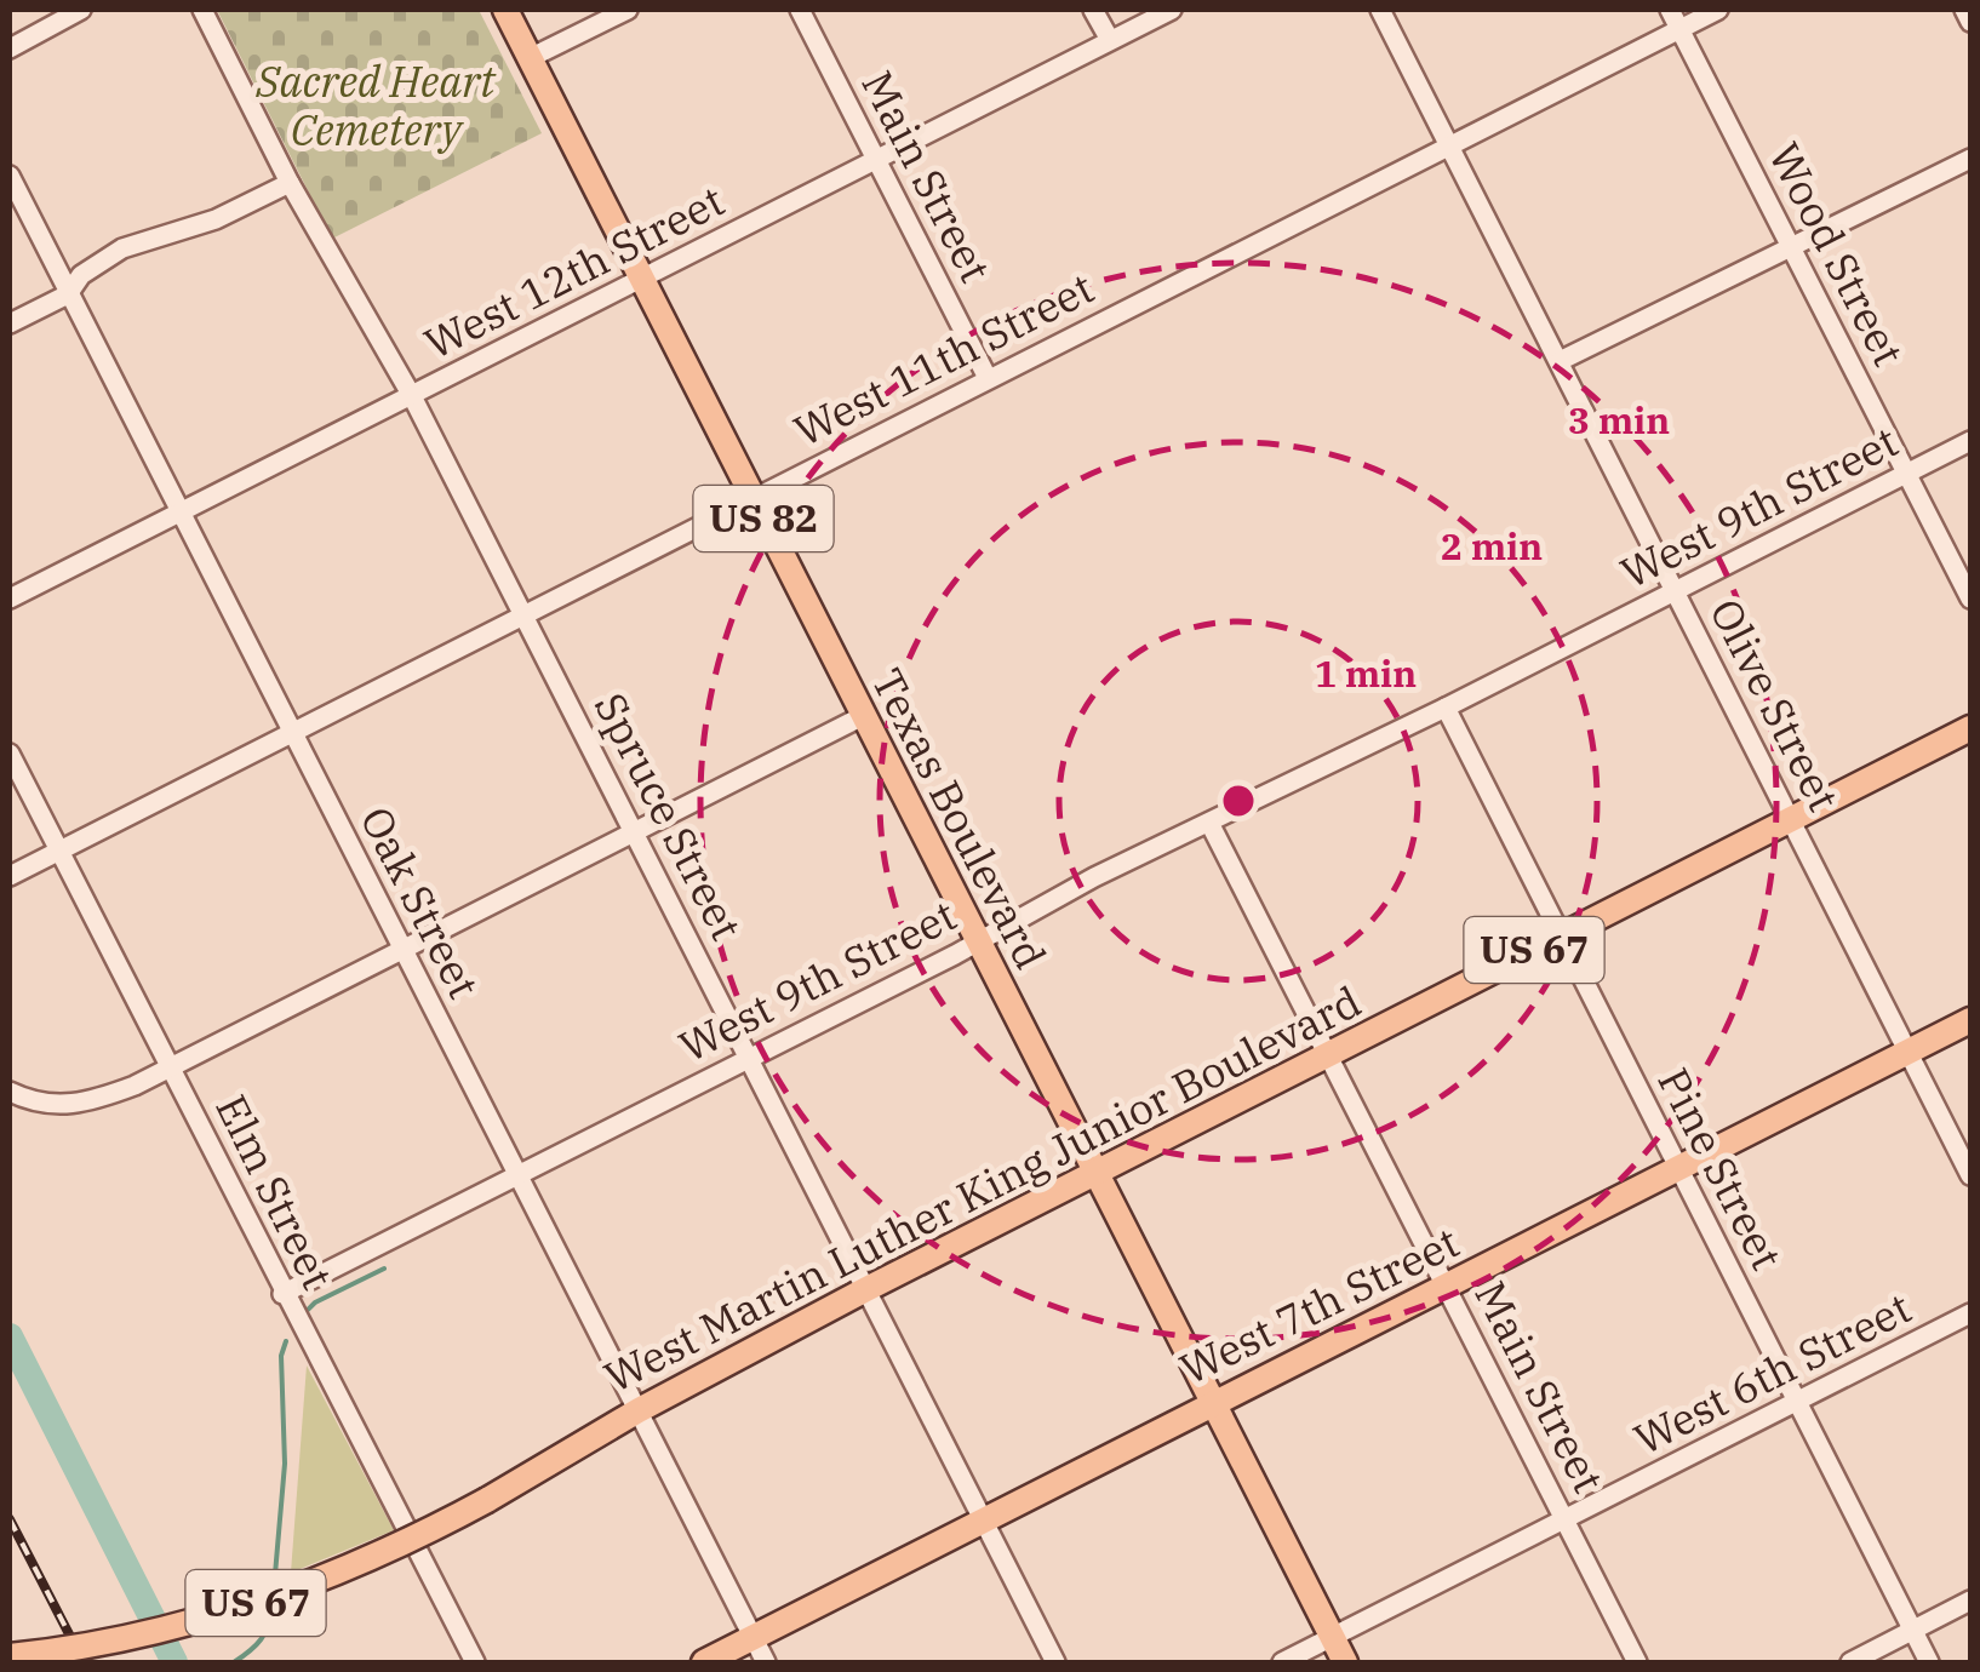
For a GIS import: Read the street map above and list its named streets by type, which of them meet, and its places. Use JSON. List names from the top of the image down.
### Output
{
  "streets": {
    "main road": [
      "US 82",
      "Texas Boulevard",
      "US 67",
      "West Martin Luther King Junior Boulevard",
      "West 7th Street"
    ],
    "street": [
      "Main Street",
      "Wood Street",
      "West 12th Street",
      "West 11th Street",
      "West 9th Street",
      "Olive Street",
      "Spruce Street",
      "Oak Street",
      "Pine Street",
      "Elm Street",
      "West 6th Street"
    ]
  },
  "crossings": [
    ["Main Street", "West 12th Street"],
    ["Main Street", "West 11th Street"],
    ["Main Street", "West 9th Street"],
    ["Main Street", "West Martin Luther King Junior Boulevard"],
    ["Main Street", "West 7th Street"],
    ["Main Street", "West 6th Street"],
    ["Wood Street", "West 11th Street"],
    ["Wood Street", "West 9th Street"],
    ["West 12th Street", "Spruce Street"],
    ["West 12th Street", "Texas Boulevard"],
    ["West 12th Street", "Oak Street"],
    ["West 11th Street", "Olive Street"],
    ["West 11th Street", "Spruce Street"],
    ["West 11th Street", "Texas Boulevard"],
    ["West 11th Street", "Oak Street"],
    ["West 11th Street", "Elm Street"],
    ["West 9th Street", "Olive Street"],
    ["West 9th Street", "Spruce Street"],
    ["West 9th Street", "Texas Boulevard"],
    ["West 9th Street", "Oak Street"],
    ["West 9th Street", "Pine Street"],
    ["West 9th Street", "Elm Street"],
    ["Olive Street", "West Martin Luther King Junior Boulevard"],
    ["Olive Street", "West 7th Street"],
    ["Spruce Street", "West Martin Luther King Junior Boulevard"],
    ["Spruce Street", "West 7th Street"],
    ["Texas Boulevard", "West Martin Luther King Junior Boulevard"],
    ["Texas Boulevard", "West 7th Street"],
    ["Texas Boulevard", "West 6th Street"],
    ["Oak Street", "West Martin Luther King Junior Boulevard"],
    ["Oak Street", "West 7th Street"],
    ["Pine Street", "West Martin Luther King Junior Boulevard"],
    ["Pine Street", "West 7th Street"],
    ["Pine Street", "West 6th Street"]
  ],
  "parks": ["Sacred Heart Cemetery"],
  "rings": ["3 min", "2 min", "1 min"]
}
